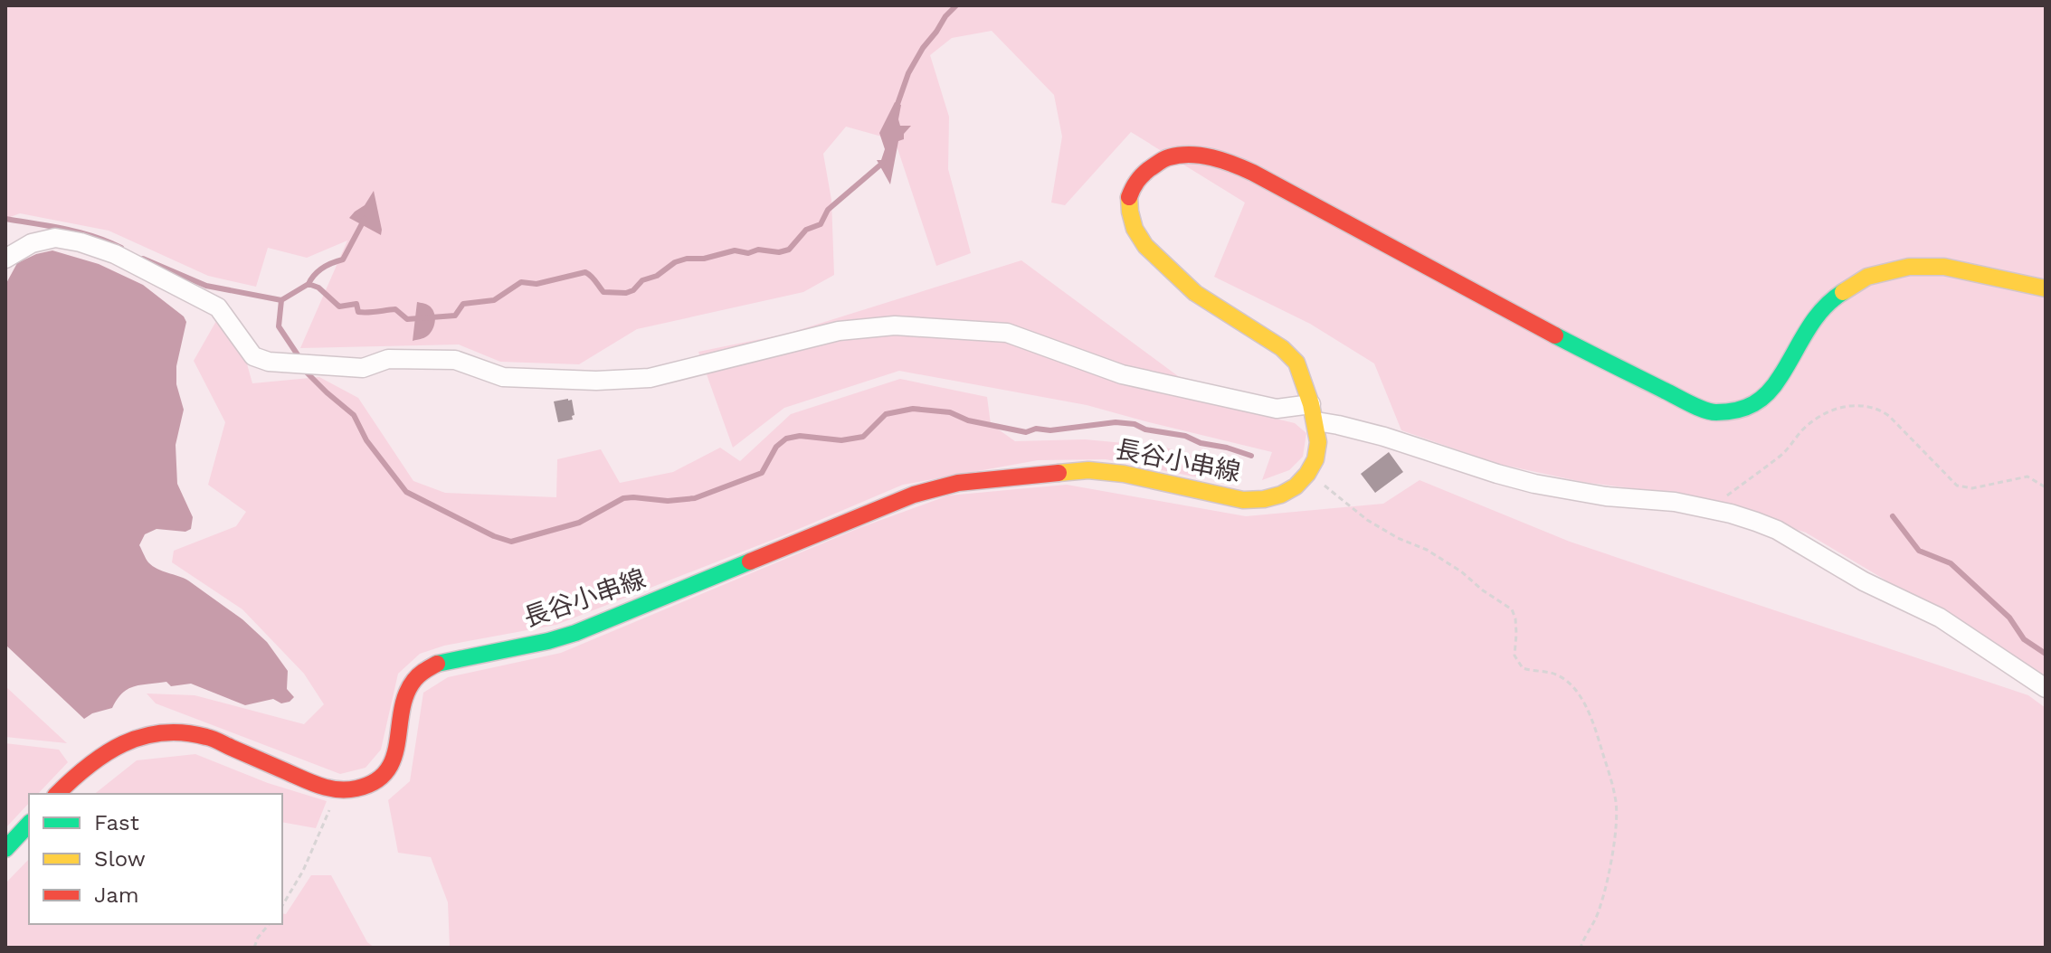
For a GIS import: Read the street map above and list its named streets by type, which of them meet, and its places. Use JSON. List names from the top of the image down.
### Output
{
  "streets": {
    "main road": ["長谷小串線"]
  },
  "legend": ["Fast", "Slow", "Jam"]
}
